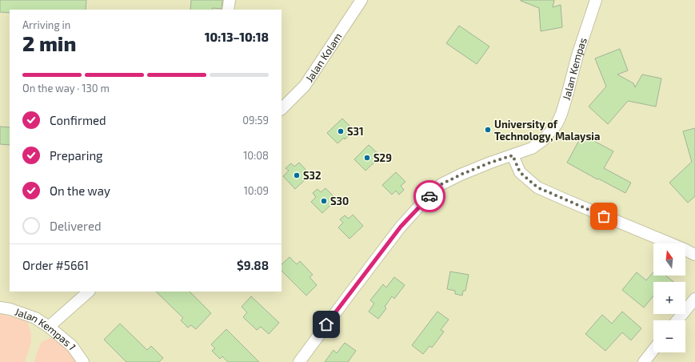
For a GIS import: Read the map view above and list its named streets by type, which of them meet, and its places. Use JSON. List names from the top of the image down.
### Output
{
  "streets": {
    "street": ["Jalan Kolam", "Jalan Kempas", "Jalan Kempas 1"]
  },
  "places": [
    "University of Technology, Malaysia",
    "S31",
    "S29",
    "S32",
    "S30"
  ],
  "north": "top",
  "page": {
    "heading": ["2 min", "Arriving in", "10:13–10:18"],
    "panel": ["Order #5661", "$9.88"],
    "bar": "On the way · 130 m",
    "list": [
      ["Confirmed", "09:59"],
      ["Preparing", "10:08"],
      ["On the way", "10:09"],
      "Delivered"
    ],
    "map_buttons": ["+", "−"]
  }
}
